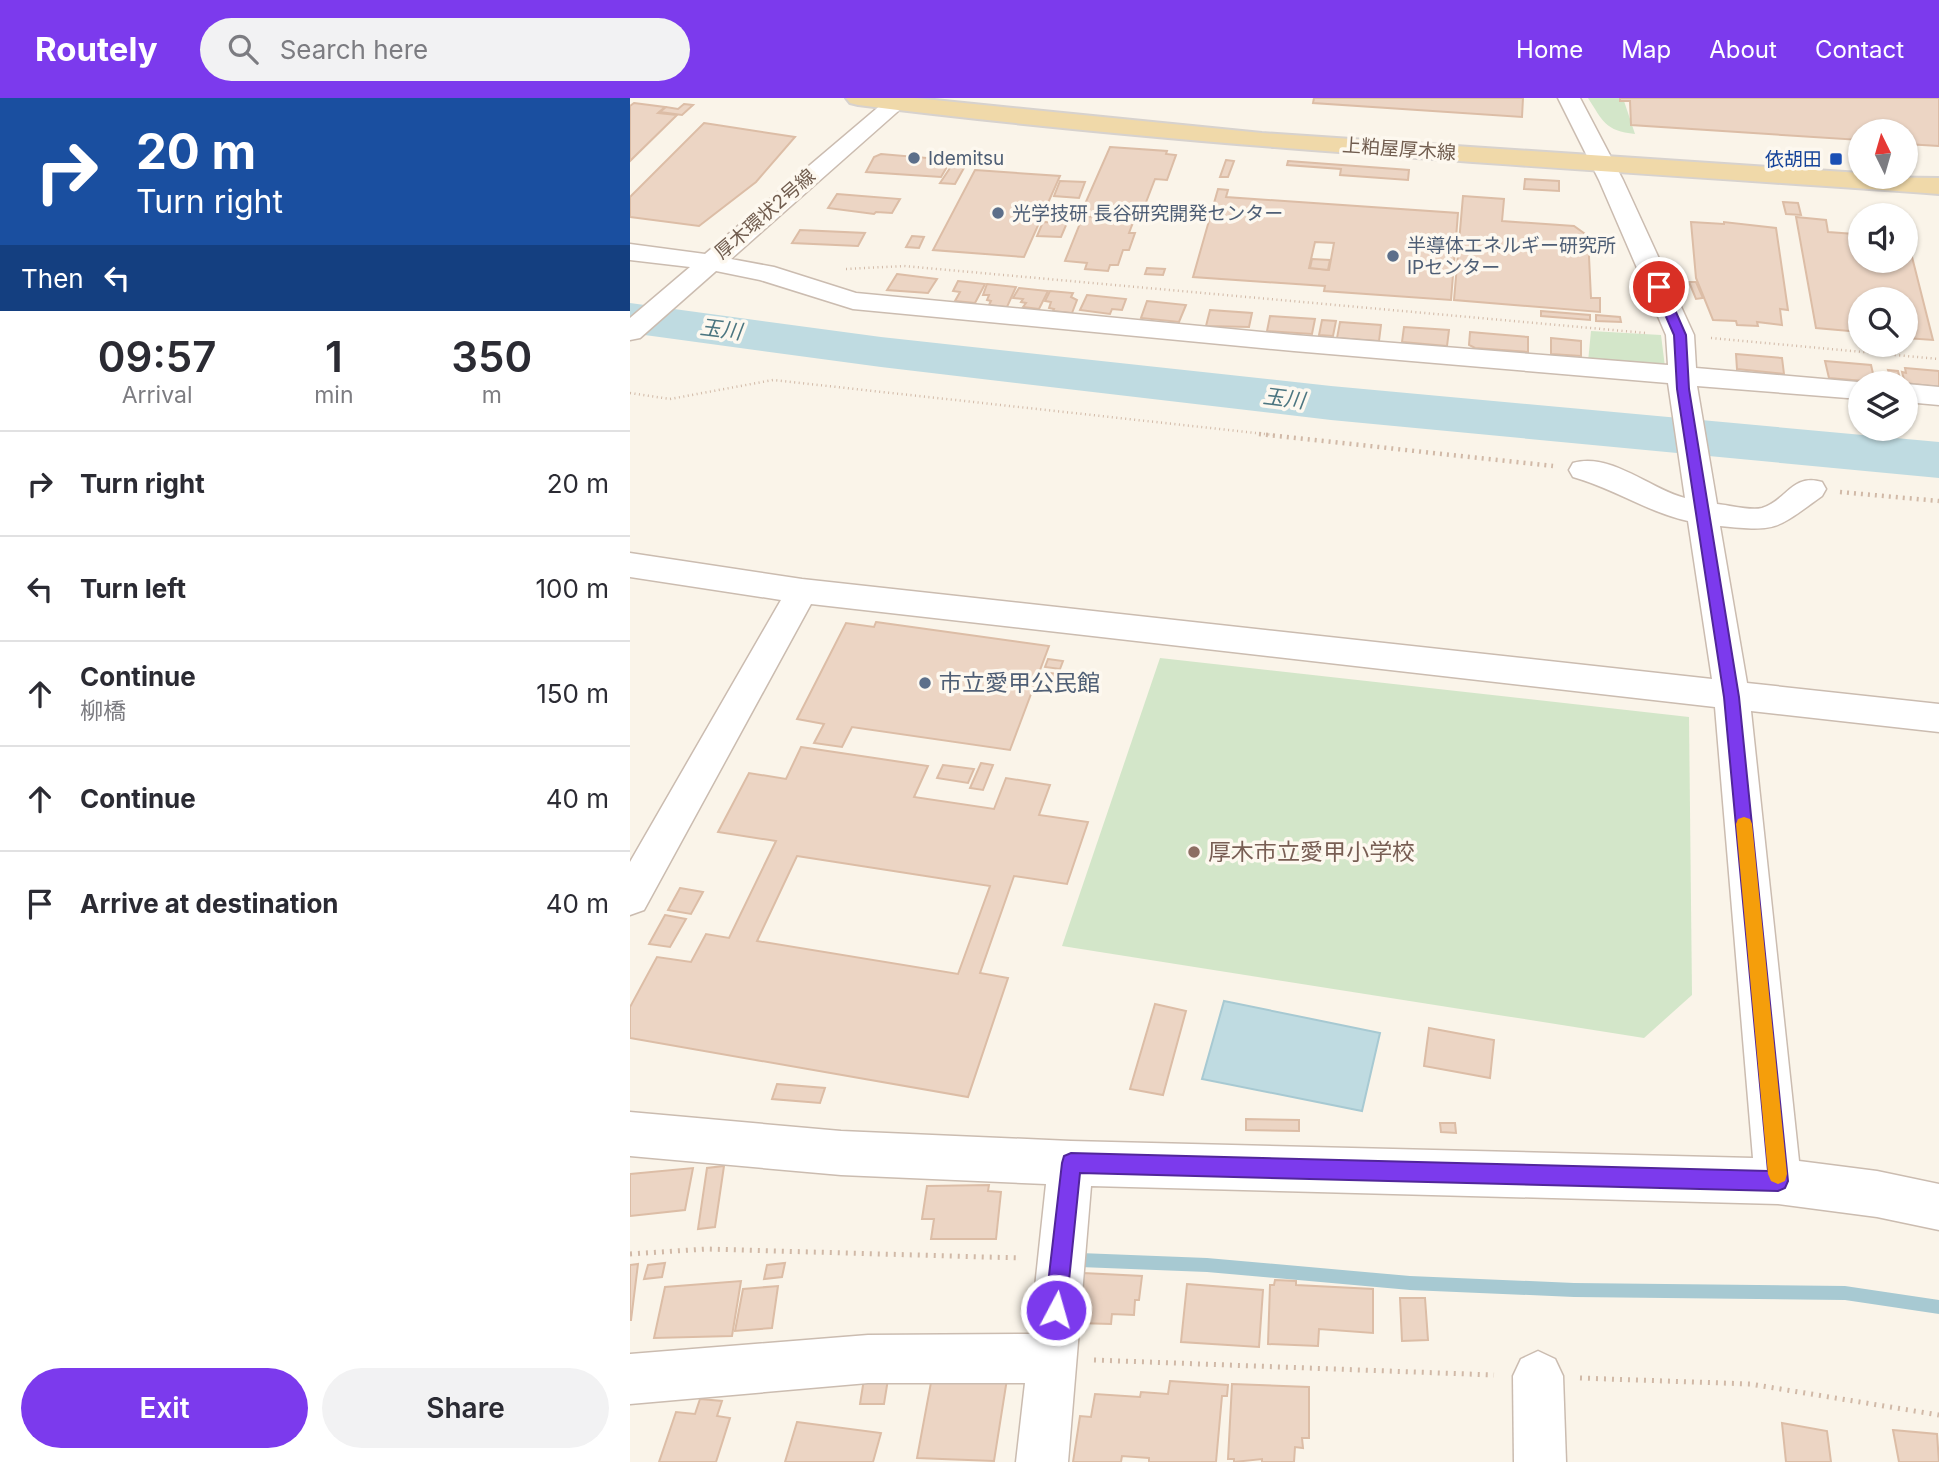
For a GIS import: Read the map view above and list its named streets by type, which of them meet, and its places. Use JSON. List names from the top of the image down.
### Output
{
  "streets": {
    "main road": ["上粕屋厚木線"],
    "street": ["厚木環状2号線"]
  },
  "crossings": [
    ["上粕屋厚木線", "厚木環状2号線"]
  ],
  "water": ["玉川"],
  "places": {
    "other": [
      "Idemitsu",
      "光学技研 長谷研究開発センター",
      "半導体エネルギー研究所 IPセンター",
      "市立愛甲公民館",
      "厚木市立愛甲小学校"
    ],
    "transit": ["依胡田"]
  },
  "north": "top",
  "page": {
    "header": "Routely",
    "search": "Search here",
    "nav": [
      "Home",
      "Map",
      "About",
      "Contact"
    ],
    "turn": ["20 m", "Turn right"],
    "then": "Then",
    "eta": [
      "09:57",
      "Arrival",
      "1",
      "min",
      "350",
      "m"
    ],
    "list": [
      {
        "name": "Turn right",
        "value": "20 m"
      },
      {
        "name": "Turn left",
        "value": "100 m"
      },
      {
        "name": "Continue",
        "note": "柳橋",
        "value": "150 m"
      },
      {
        "name": "Continue",
        "value": "40 m"
      },
      {
        "name": "Arrive at destination",
        "value": "40 m"
      }
    ],
    "buttons": ["Exit", "Share"]
  }
}
